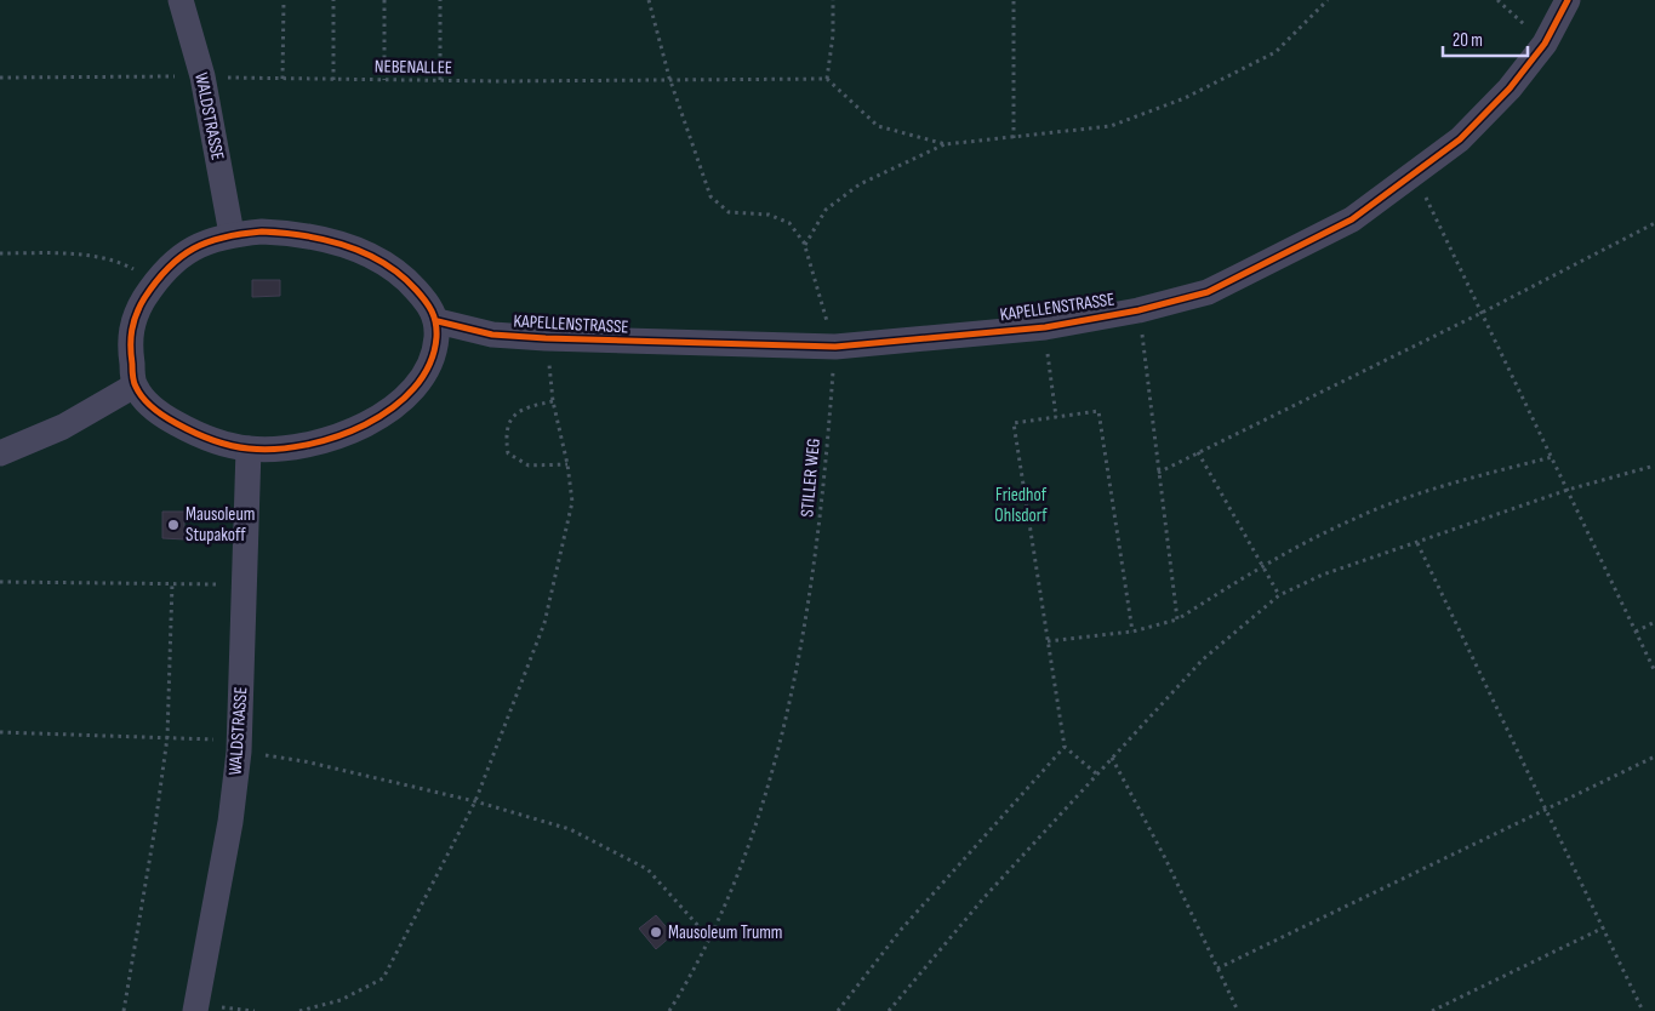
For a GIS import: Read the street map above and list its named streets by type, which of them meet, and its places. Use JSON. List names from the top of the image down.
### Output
{
  "streets": {
    "street": ["WALDSTRASSE", "KAPELLENSTRASSE"],
    "path": ["NEBENALLEE", "STILLER WEG"]
  },
  "crossings": [
    ["NEBENALLEE", "WALDSTRASSE"],
    ["NEBENALLEE", "STILLER WEG"],
    ["KAPELLENSTRASSE", "STILLER WEG"]
  ],
  "parks": ["Friedhof Ohlsdorf"],
  "places": ["Mausoleum Stupakoff", "Mausoleum Trumm"],
  "scale_bar": "20 m"
}
